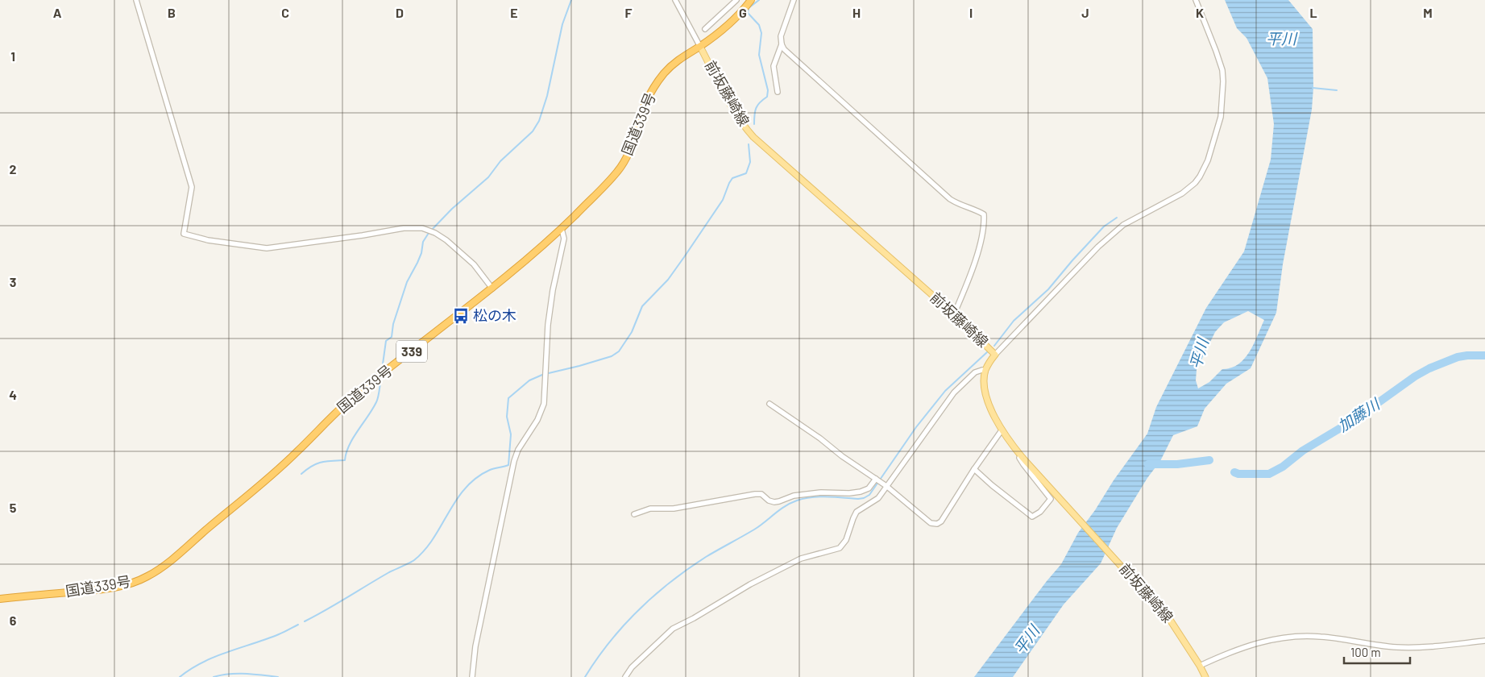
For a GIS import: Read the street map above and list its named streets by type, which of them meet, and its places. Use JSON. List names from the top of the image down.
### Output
{
  "streets": {
    "highway": ["国道339号", "339"],
    "main road": ["前坂藤崎線"]
  },
  "crossings": [
    ["前坂藤崎線", "国道339号"]
  ],
  "water": ["平川", "加藤川"],
  "places": {
    "bus stop": ["松の木"]
  },
  "scale_bar": "100 m",
  "grid": {
    "columns": [
      "A",
      "B",
      "C",
      "D",
      "E",
      "F",
      "G",
      "H",
      "I",
      "J",
      "K",
      "L",
      "M"
    ],
    "rows": [
      "1",
      "2",
      "3",
      "4",
      "5",
      "6"
    ]
  }
}
